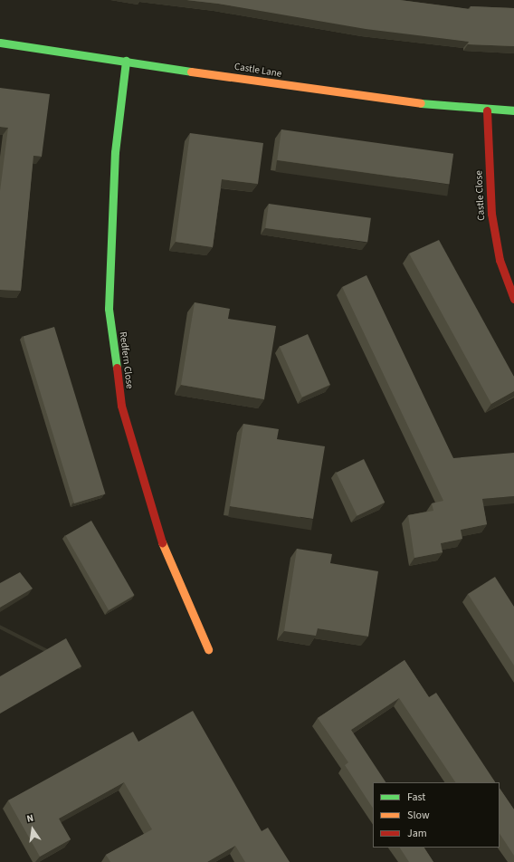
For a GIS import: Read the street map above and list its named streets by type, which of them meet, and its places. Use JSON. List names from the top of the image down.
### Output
{
  "streets": {
    "street": ["Castle Lane", "Castle Close", "Redfern Close"]
  },
  "crossings": [
    ["Castle Lane", "Castle Close"],
    ["Castle Lane", "Redfern Close"]
  ],
  "legend": ["Fast", "Slow", "Jam"],
  "north": "top"
}
